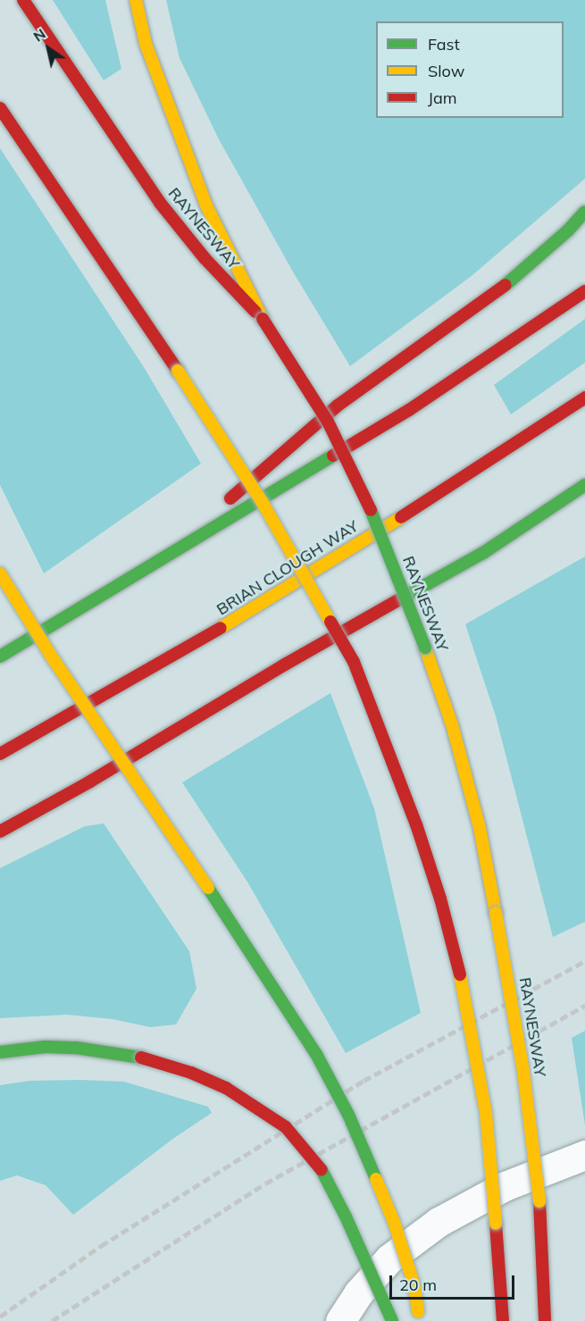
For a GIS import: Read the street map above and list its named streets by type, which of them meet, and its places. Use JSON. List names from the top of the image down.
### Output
{
  "streets": {
    "main road": ["RAYNESWAY", "BRIAN CLOUGH WAY"]
  },
  "legend": ["Fast", "Slow", "Jam"],
  "scale_bar": "20 m",
  "north": "top left"
}
